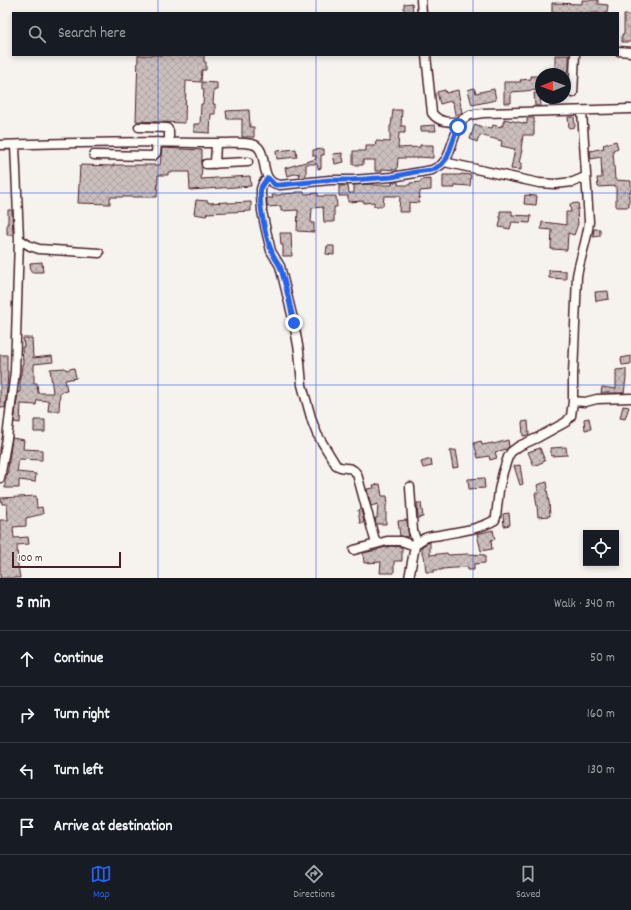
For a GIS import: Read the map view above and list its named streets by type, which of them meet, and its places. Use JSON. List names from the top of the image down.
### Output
{
  "scale_bar": "100 m",
  "north": "left",
  "page": {
    "search": "Search here",
    "scale": "100 m",
    "heading": ["5 min", "Walk · 340 m"],
    "list": [
      ["Continue", "50 m"],
      ["Turn right", "160 m"],
      ["Turn left", "130 m"],
      "Arrive at destination"
    ],
    "nav": ["Map", "Directions", "Saved"]
  }
}
